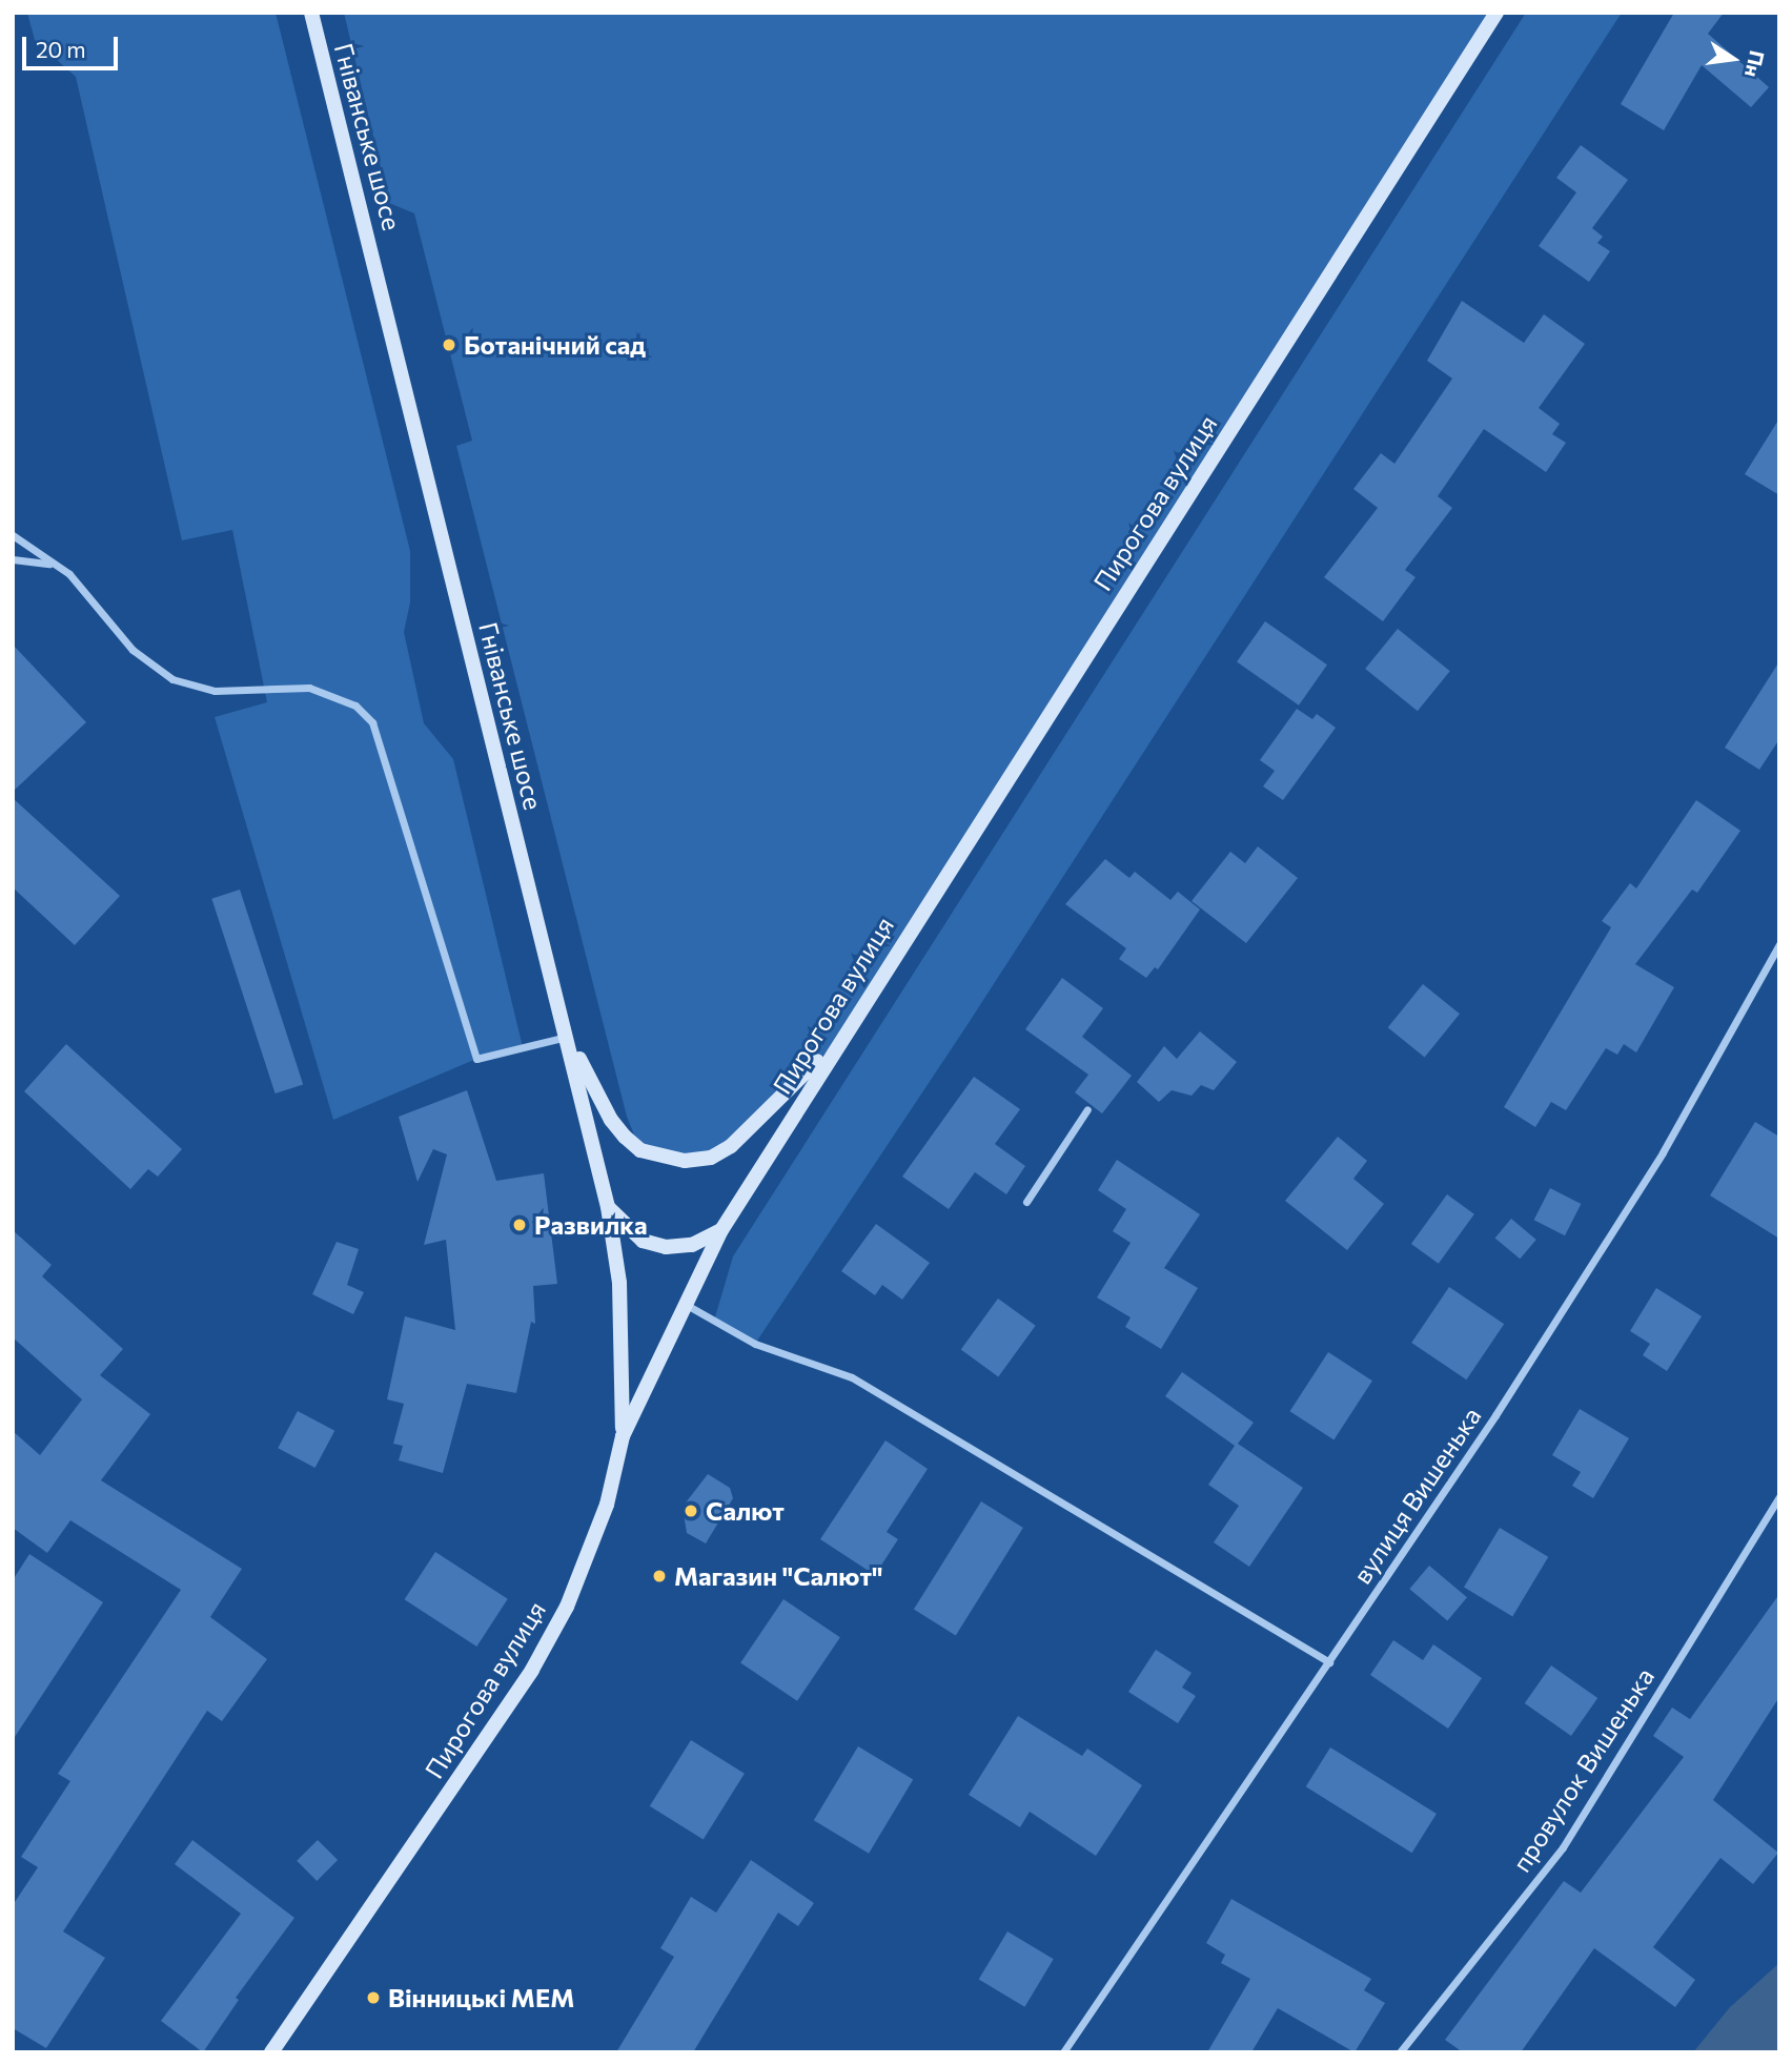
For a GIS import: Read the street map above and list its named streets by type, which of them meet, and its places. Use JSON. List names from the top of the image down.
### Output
{
  "streets": {
    "main road": ["Гніванське шосе", "Пирогова вулиця"],
    "street": ["вулиця Вишенька", "провулок Вишенька"]
  },
  "crossings": [
    ["Гніванське шосе", "Пирогова вулиця"]
  ],
  "places": [
    "Ботанічний сад",
    "Развилка",
    "Салют",
    "Магазин \"Салют\"",
    "Вінницькі МЕМ"
  ],
  "scale_bar": "20 m",
  "north": "right"
}
